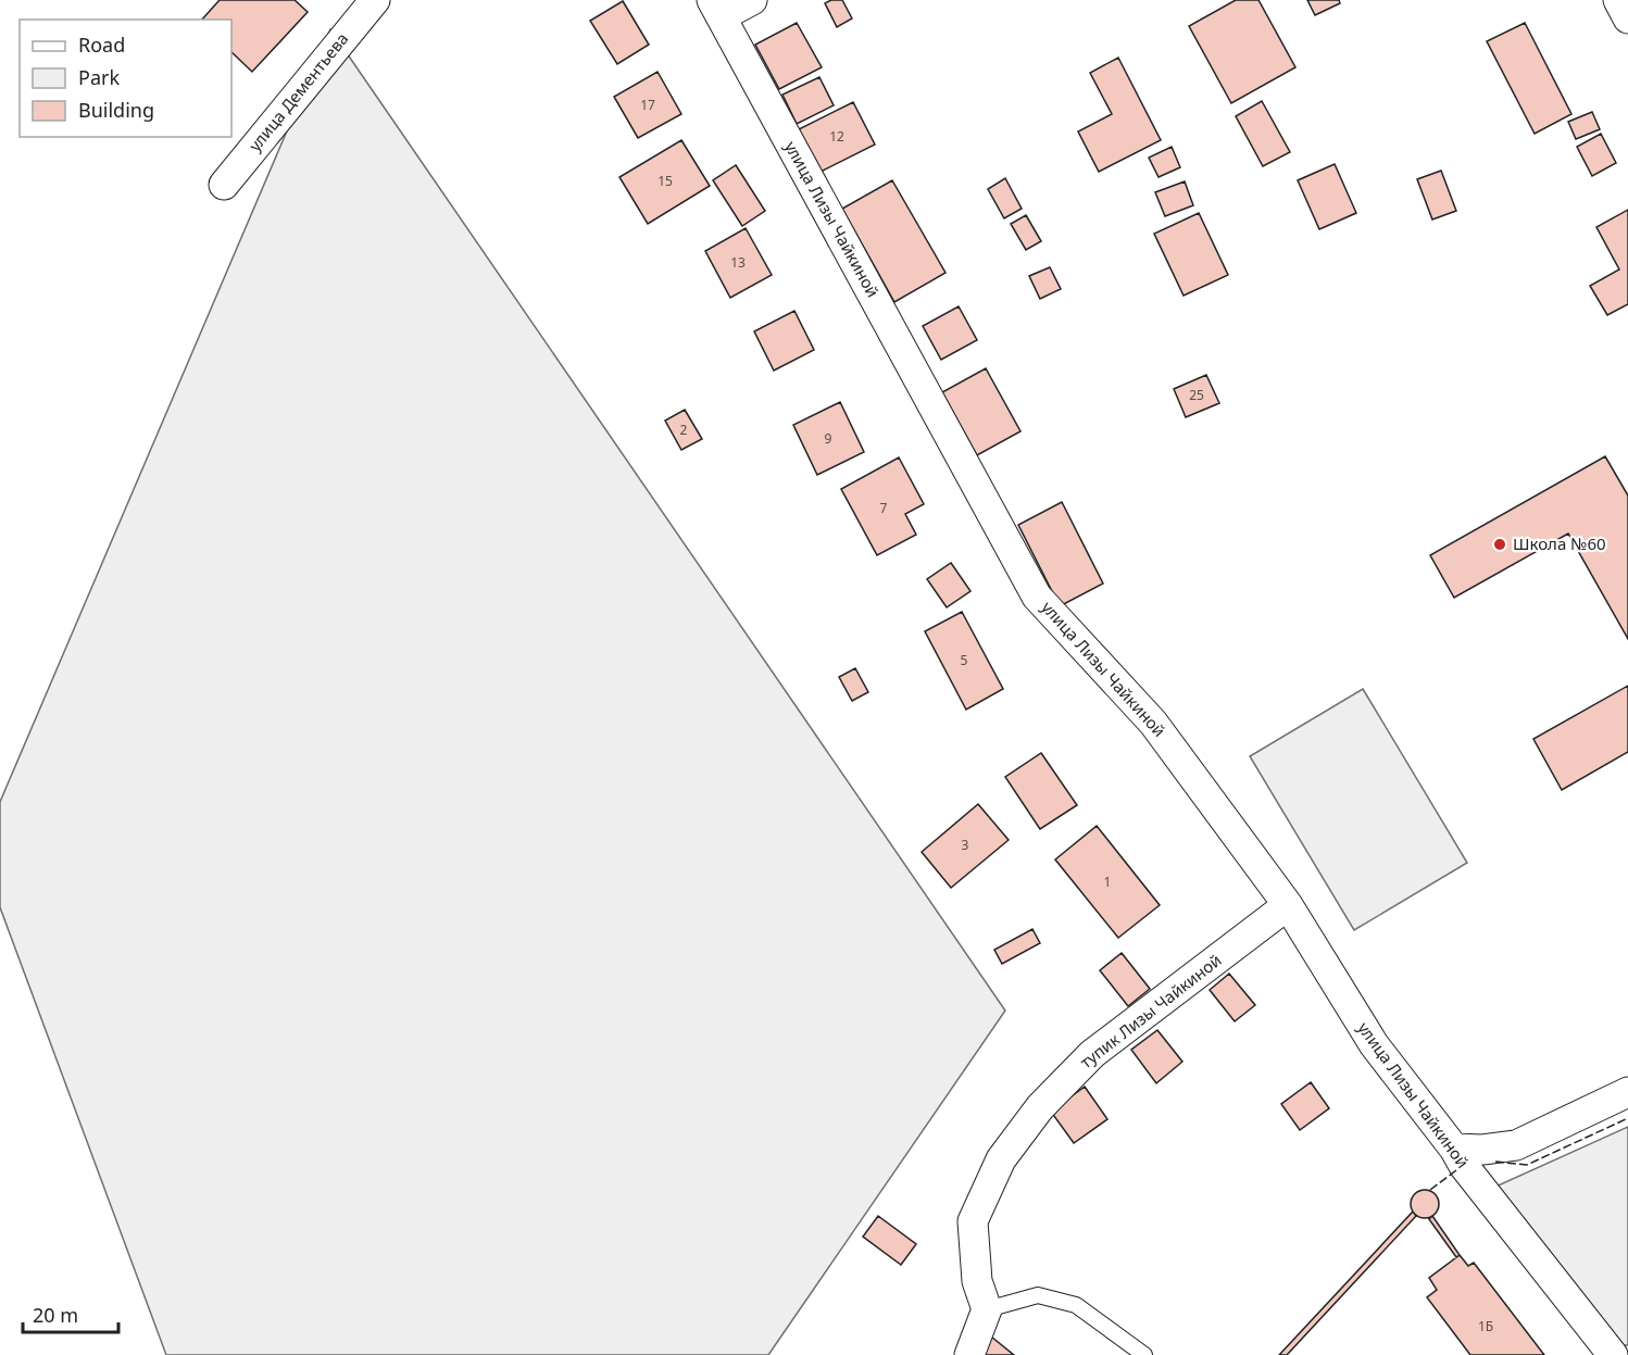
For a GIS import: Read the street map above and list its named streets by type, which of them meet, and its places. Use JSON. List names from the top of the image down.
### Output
{
  "streets": {
    "street": ["улица Дементьева", "улица Лизы Чайкиной", "тупик Лизы Чайкиной"]
  },
  "crossings": [
    ["улица Лизы Чайкиной", "тупик Лизы Чайкиной"]
  ],
  "places": ["Школа №60"],
  "house_numbers": [
    "17",
    "12",
    "15",
    "13",
    "25",
    "2",
    "9",
    "7",
    "5",
    "3",
    "1",
    "1Б"
  ],
  "legend": ["Road", "Park", "Building"],
  "scale_bar": "20 m"
}
